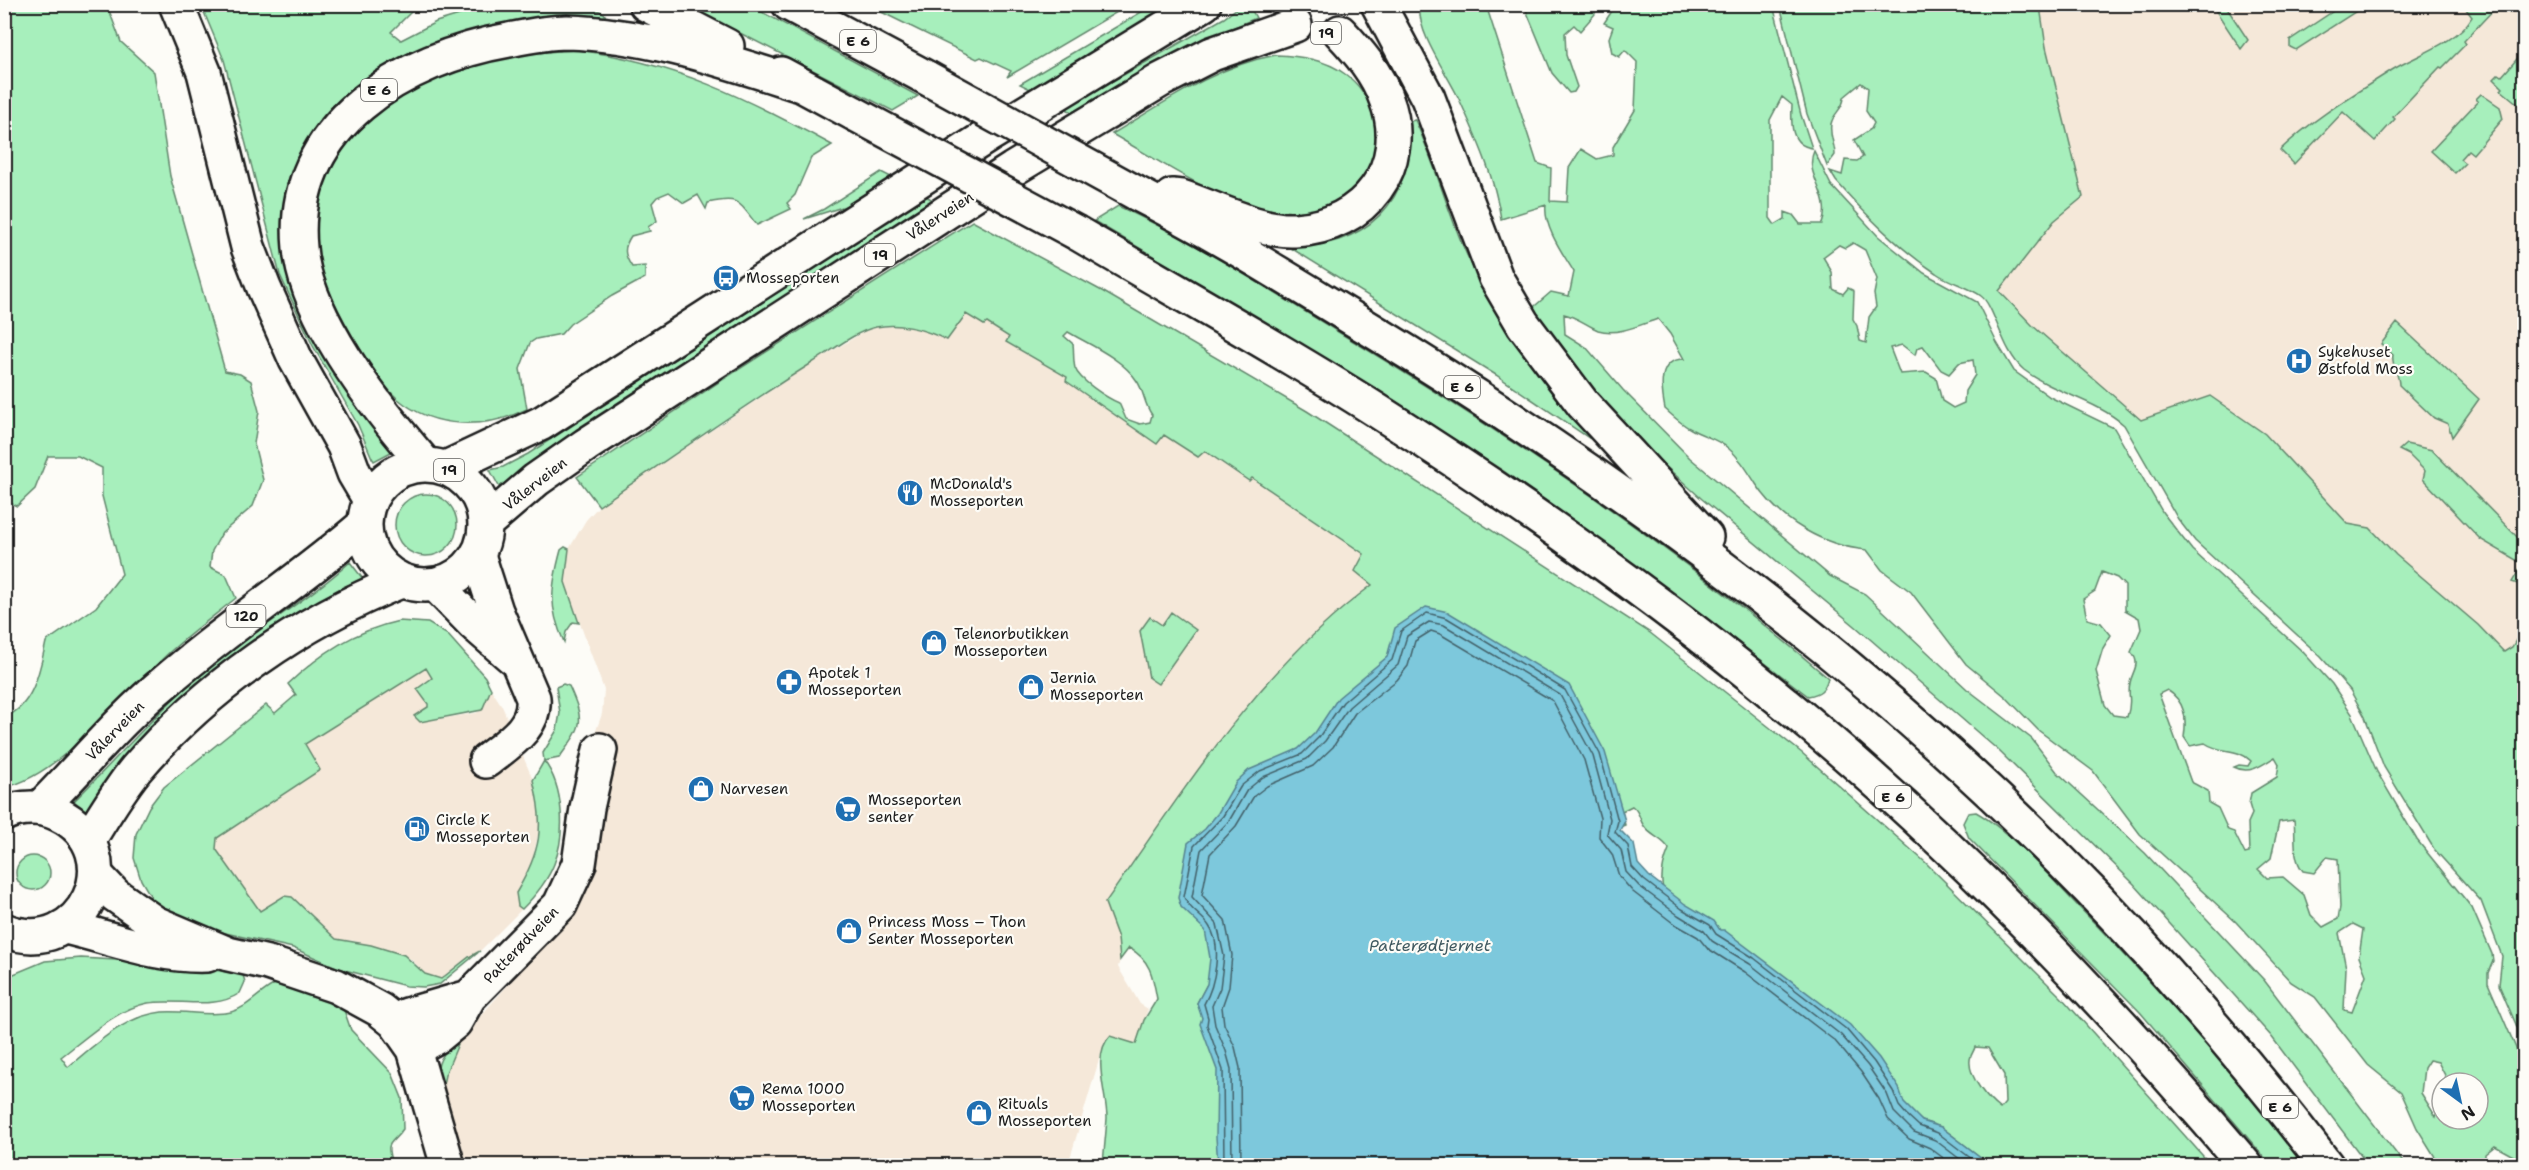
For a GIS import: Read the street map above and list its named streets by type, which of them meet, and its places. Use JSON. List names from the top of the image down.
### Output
{
  "streets": {
    "main road": [
      "19",
      "E 6",
      "Vålerveien",
      "120",
      "Patterødveien"
    ]
  },
  "crossings": [
    ["19", "E 6"],
    ["19", "Vålerveien"],
    ["19", "120"],
    ["E 6", "Vålerveien"],
    ["E 6", "120"],
    ["Vålerveien", "120"]
  ],
  "water": ["Patterødtjernet"],
  "places": {
    "bus stop": ["Mosseporten"],
    "hospital": ["Sykehuset Østfold Moss"],
    "restaurant": ["McDonald's Mosseporten"],
    "shop": [
      "Telenorbutikken Mosseporten",
      "Jernia Mosseporten",
      "Narvesen",
      "Princess Moss – Thon Senter Mosseporten",
      "Rituals Mosseporten"
    ],
    "pharmacy": ["Apotek 1 Mosseporten"],
    "supermarket": ["Mosseporten senter", "Rema 1000 Mosseporten"],
    "fuel station": ["Circle K Mosseporten"]
  },
  "north": "bottom right"
}
